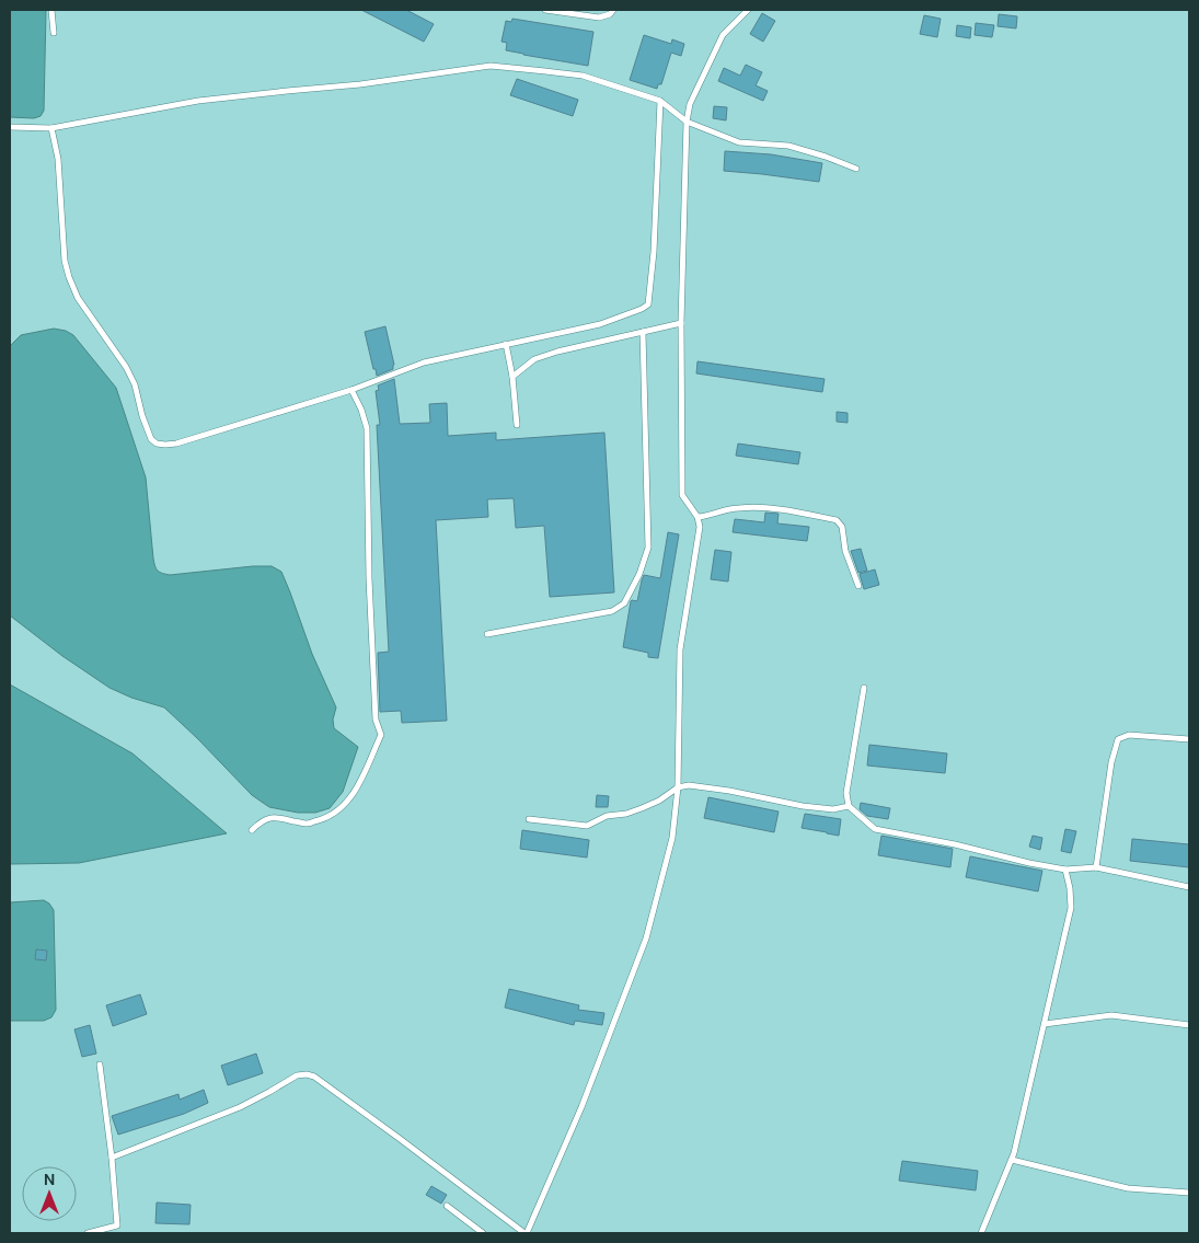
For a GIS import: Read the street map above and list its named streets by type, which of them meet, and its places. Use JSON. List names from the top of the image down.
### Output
{
  "north": "top"
}
